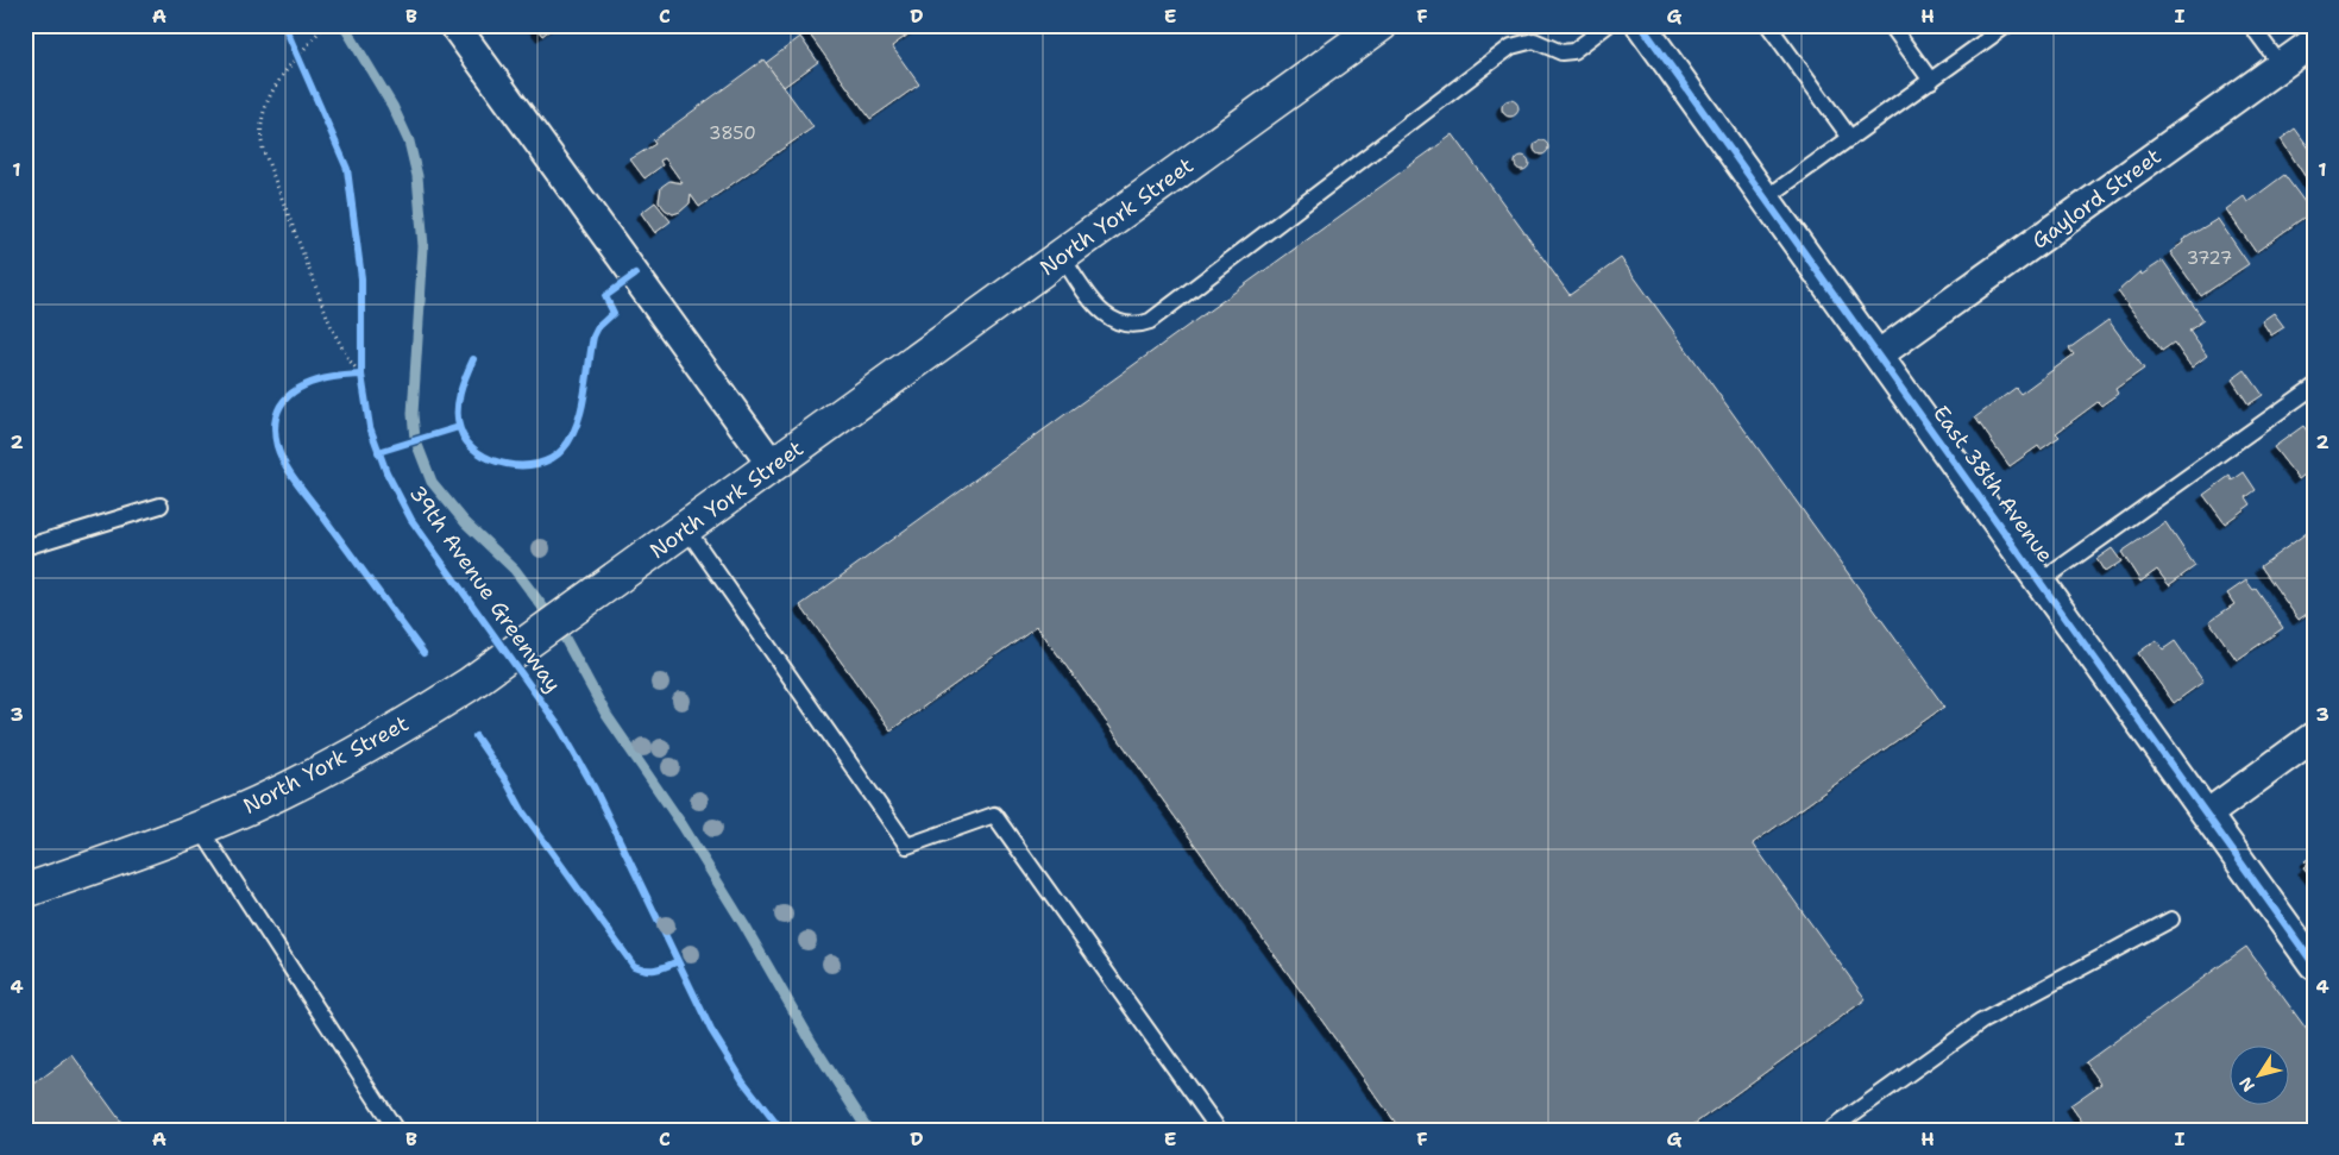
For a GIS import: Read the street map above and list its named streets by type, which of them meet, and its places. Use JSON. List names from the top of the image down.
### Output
{
  "streets": {
    "main road": ["North York Street"],
    "street": ["Gaylord Street", "East 38th Avenue"],
    "cycle path": ["39th Avenue Greenway"]
  },
  "crossings": [
    ["Gaylord Street", "East 38th Avenue"]
  ],
  "house_numbers": ["3850", "3727"],
  "north": "bottom left",
  "grid": {
    "columns": [
      "A",
      "B",
      "C",
      "D",
      "E",
      "F",
      "G",
      "H",
      "I"
    ],
    "rows": [
      "1",
      "2",
      "3",
      "4"
    ]
  }
}
